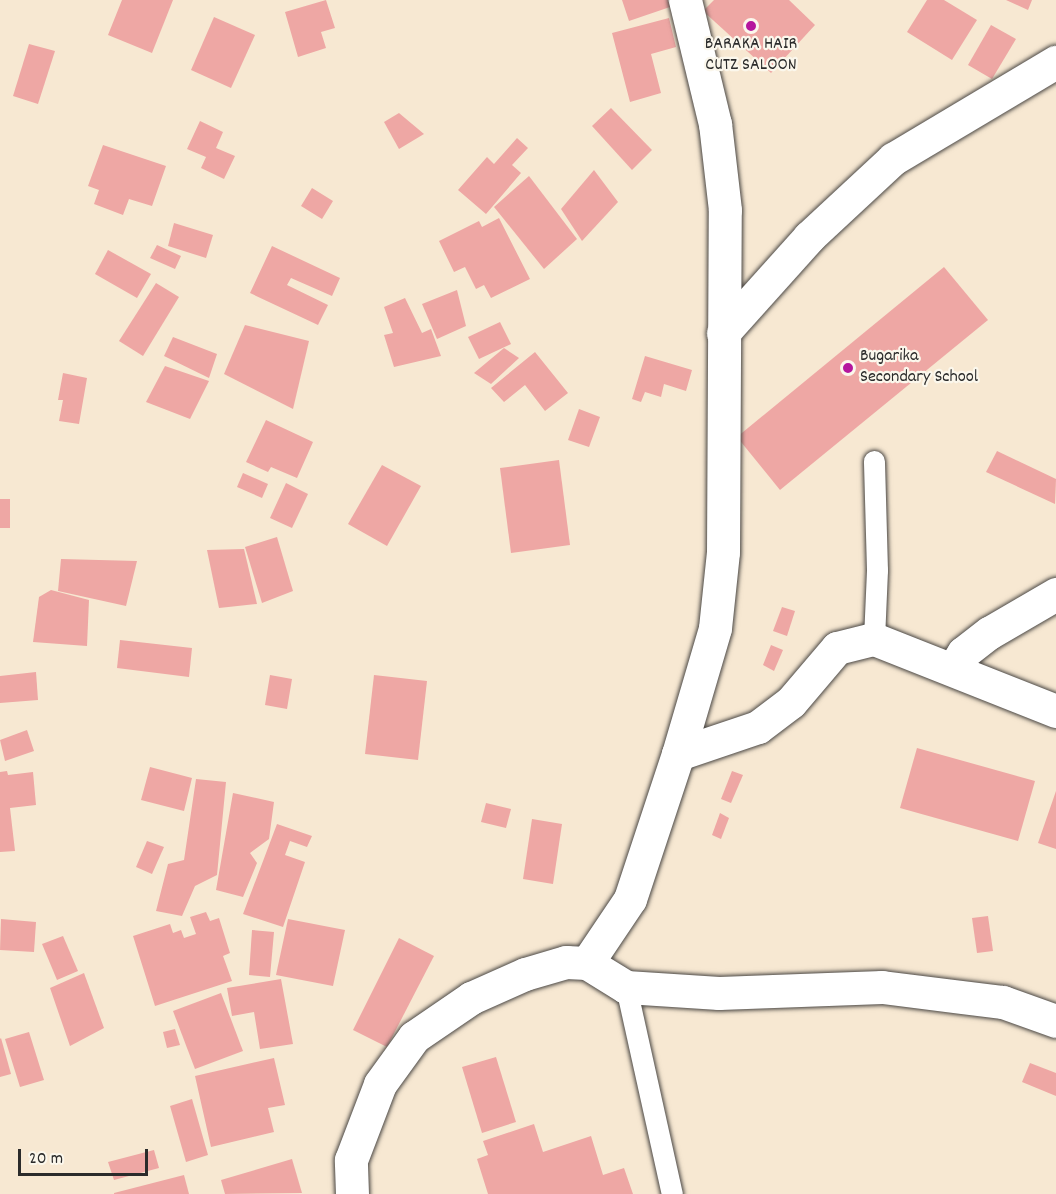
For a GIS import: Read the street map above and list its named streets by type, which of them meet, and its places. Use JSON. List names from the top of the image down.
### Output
{
  "places": ["BARAKA HAIR CUTZ SALOON", "Bugarika Secondary School"],
  "scale_bar": "20 m"
}
